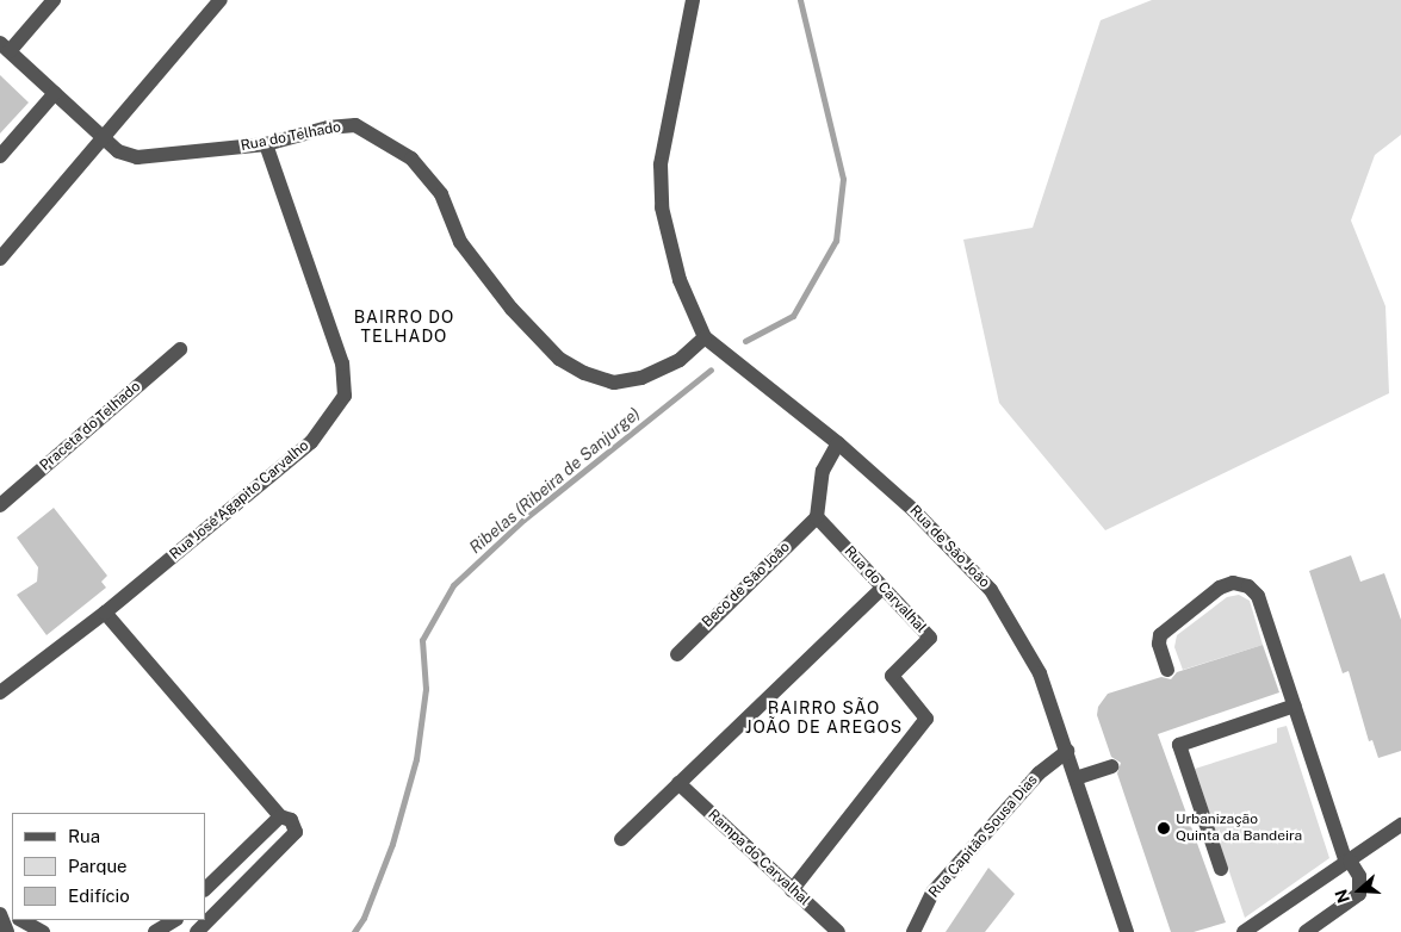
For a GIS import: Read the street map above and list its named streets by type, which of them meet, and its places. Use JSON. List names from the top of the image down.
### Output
{
  "streets": {
    "street": [
      "Rua do Telhado",
      "Praceta do Telhado",
      "Rua José Agapito Carvalho",
      "Rua de São João",
      "Beco de São João",
      "Rua do Carvalhal",
      "Rua Capitão Sousa Dias",
      "Rampa do Carvalhal"
    ]
  },
  "crossings": [
    ["Rua do Telhado", "Rua José Agapito Carvalho"],
    ["Rua do Telhado", "Rua de São João"],
    ["Rua de São João", "Rua Capitão Sousa Dias"],
    ["Beco de São João", "Rua do Carvalhal"],
    ["Rua do Carvalhal", "Rampa do Carvalhal"]
  ],
  "districts": ["BAIRRO DO TELHADO", "BAIRRO SÃO JOÃO DE AREGOS"],
  "water": ["Ribelas (Ribeira de Sanjurge)"],
  "places": ["Urbanização Quinta da Bandeira"],
  "legend": ["Rua", "Parque", "Edifício"],
  "north": "left"
}
